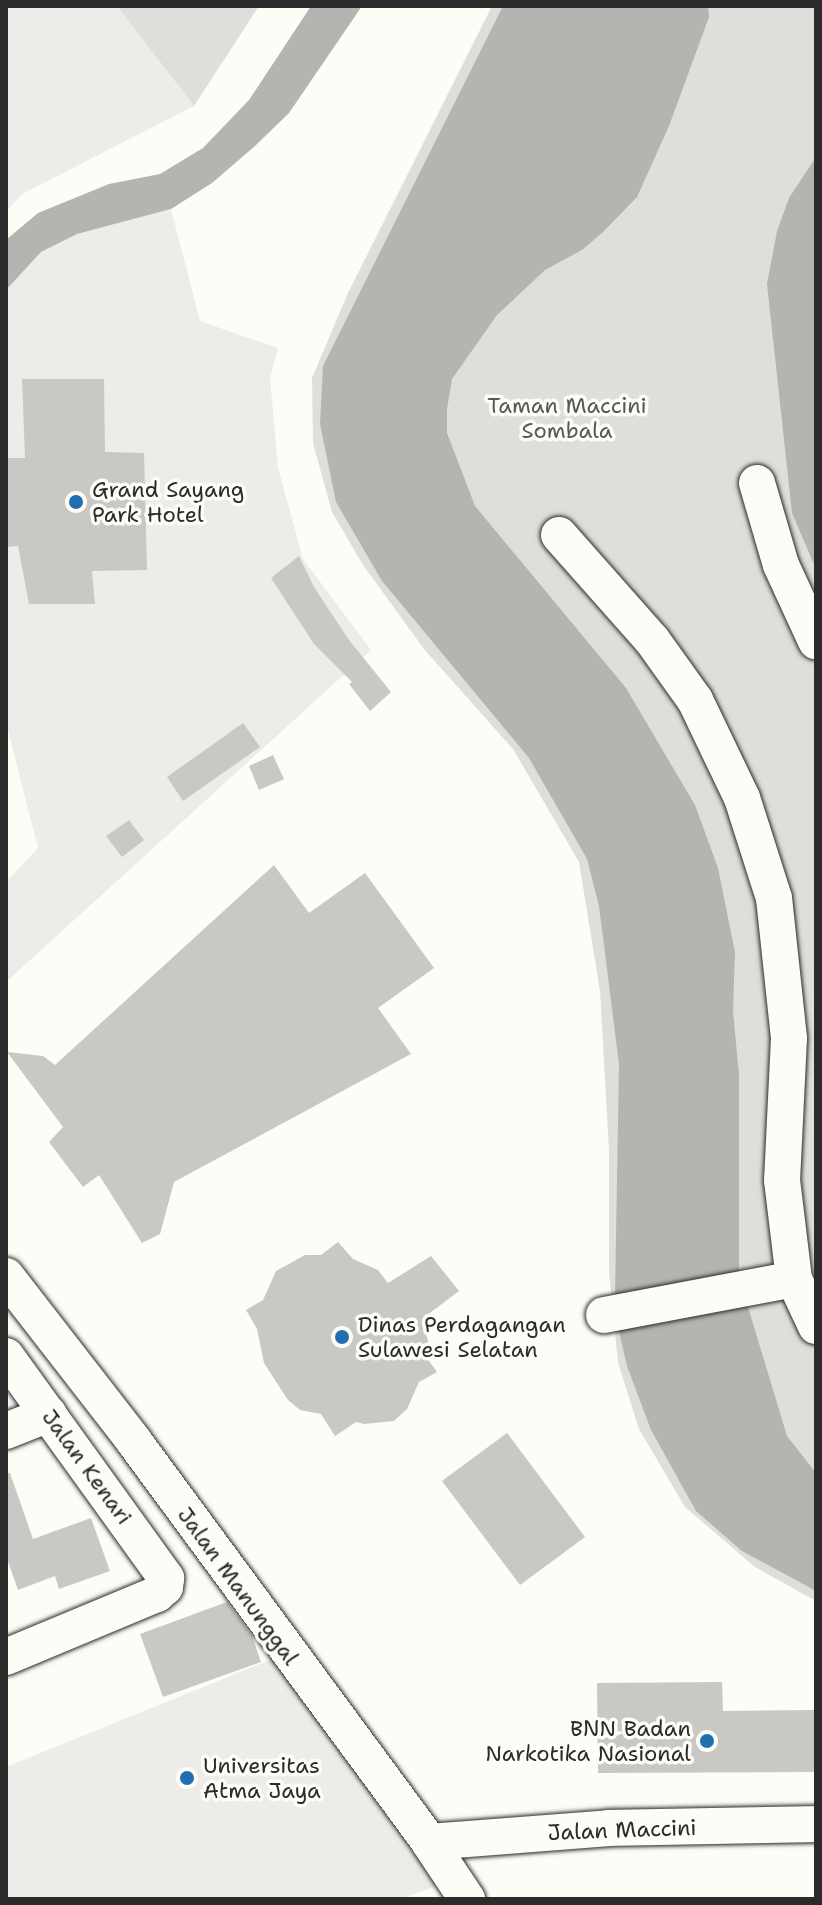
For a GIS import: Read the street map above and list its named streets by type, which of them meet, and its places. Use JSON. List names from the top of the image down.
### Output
{
  "streets": {
    "street": ["Jalan Kenari", "Jalan Manunggal", "Jalan Maccini"]
  },
  "crossings": [
    ["Jalan Manunggal", "Jalan Maccini"]
  ],
  "parks": ["Taman Maccini Sombala"],
  "places": [
    "Grand Sayang Park Hotel",
    "Dinas Perdagangan Sulawesi Selatan",
    "BNN Badan Narkotika Nasional",
    "Universitas Atma Jaya"
  ]
}
